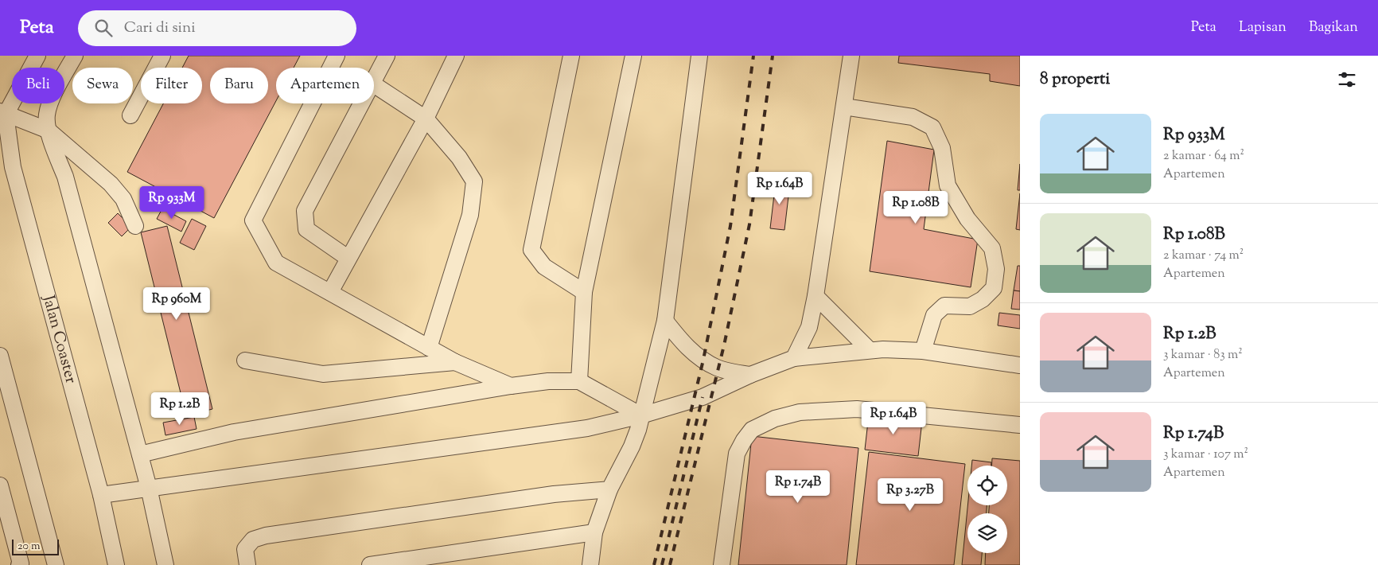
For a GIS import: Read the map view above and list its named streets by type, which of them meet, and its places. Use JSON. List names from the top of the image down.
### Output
{
  "streets": {
    "lane": ["Jalan Coaster"]
  },
  "scale_bar": "20 m",
  "page": {
    "header": "Peta",
    "search": "Cari di sini",
    "nav": ["Peta", "Lapisan", "Bagikan"],
    "heading": "8 properti",
    "chip": [
      "Beli",
      "Sewa",
      "Filter",
      "Baru",
      "Apartemen"
    ],
    "list": [
      {
        "name": "Rp 933M",
        "note": "2 kamar · 64 m² · Apartemen"
      },
      {
        "name": "Rp 1.08B",
        "note": "2 kamar · 74 m² · Apartemen"
      },
      {
        "name": "Rp 1.2B",
        "note": "3 kamar · 83 m² · Apartemen"
      },
      {
        "name": "Rp 1.74B",
        "note": "3 kamar · 107 m² · Apartemen"
      }
    ],
    "price": [
      "Rp 1.64B",
      "Rp 933M",
      "Rp 1.08B",
      "Rp 960M",
      "Rp 1.2B",
      "Rp 1.64B",
      "Rp 1.74B",
      "Rp 3.27B"
    ],
    "scale": "20 m"
  }
}
